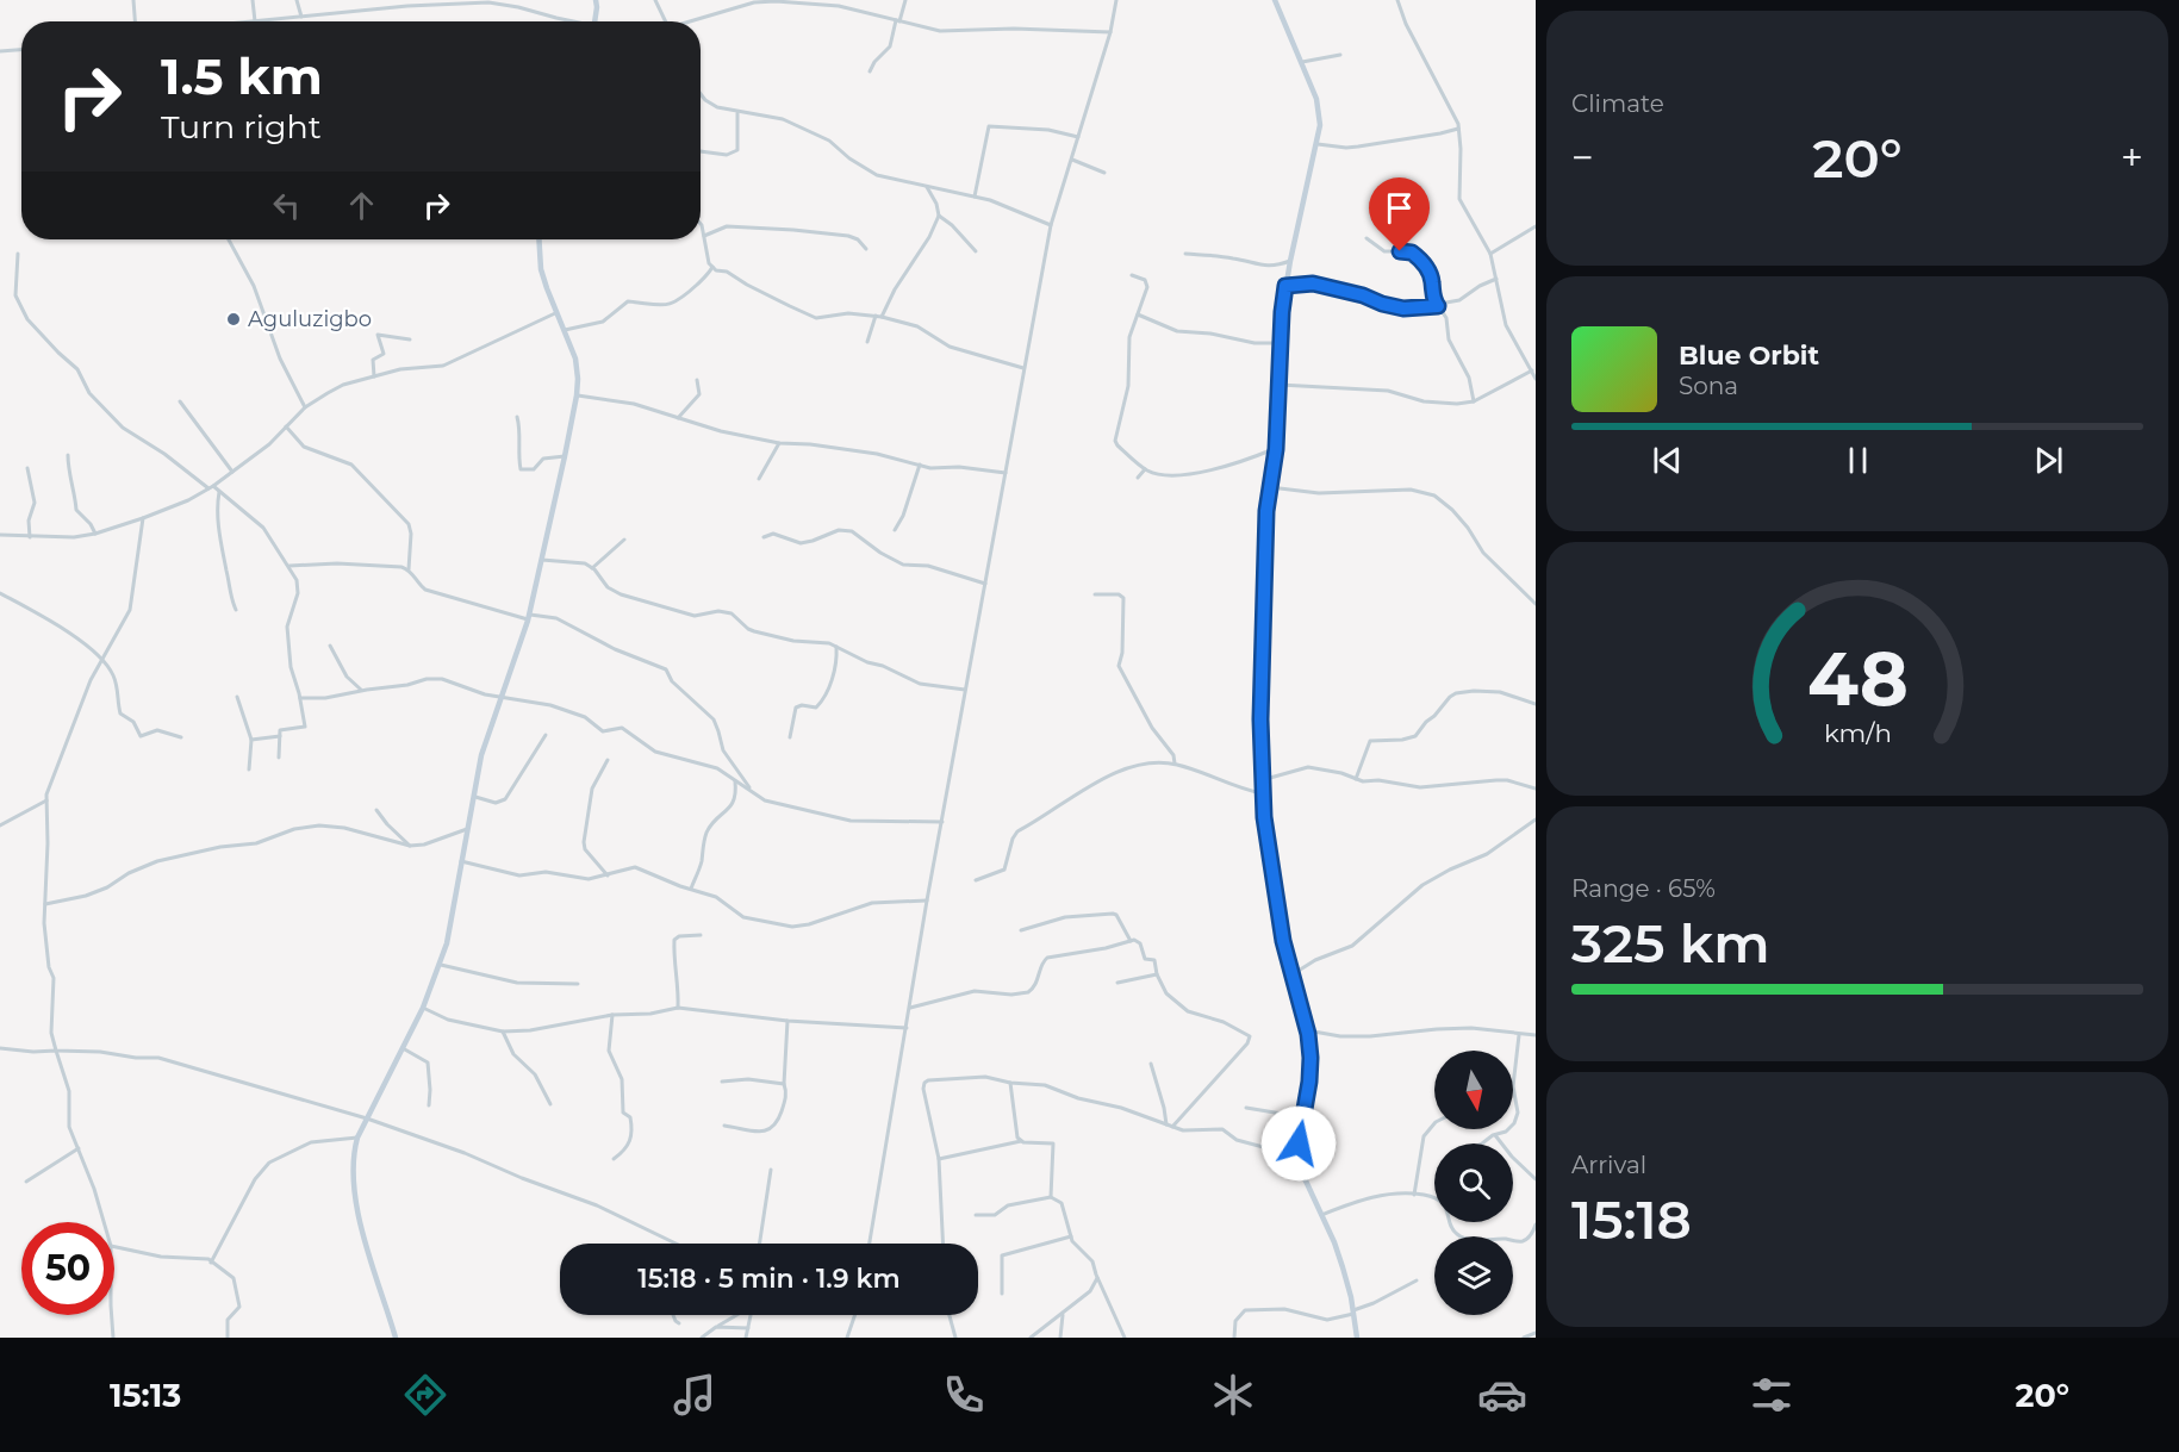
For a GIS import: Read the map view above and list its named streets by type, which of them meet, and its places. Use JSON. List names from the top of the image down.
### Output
{
  "places": ["Aguluzigbo"],
  "north": "bottom",
  "page": {
    "tile": [
      "Climate",
      ["Range · 65%", "325 km"],
      ["Arrival", "15:18"]
    ],
    "turn": ["1.5 km", "Turn right"],
    "heat": ["−", "20°", "+"],
    "song": ["Blue Orbit", "Sona"],
    "limit": "50",
    "trip": "15:18 · 5 min · 1.9 km",
    "tabs": ["15:13", "20°"],
    "gauge": ["48", "km/h"]
  }
}
